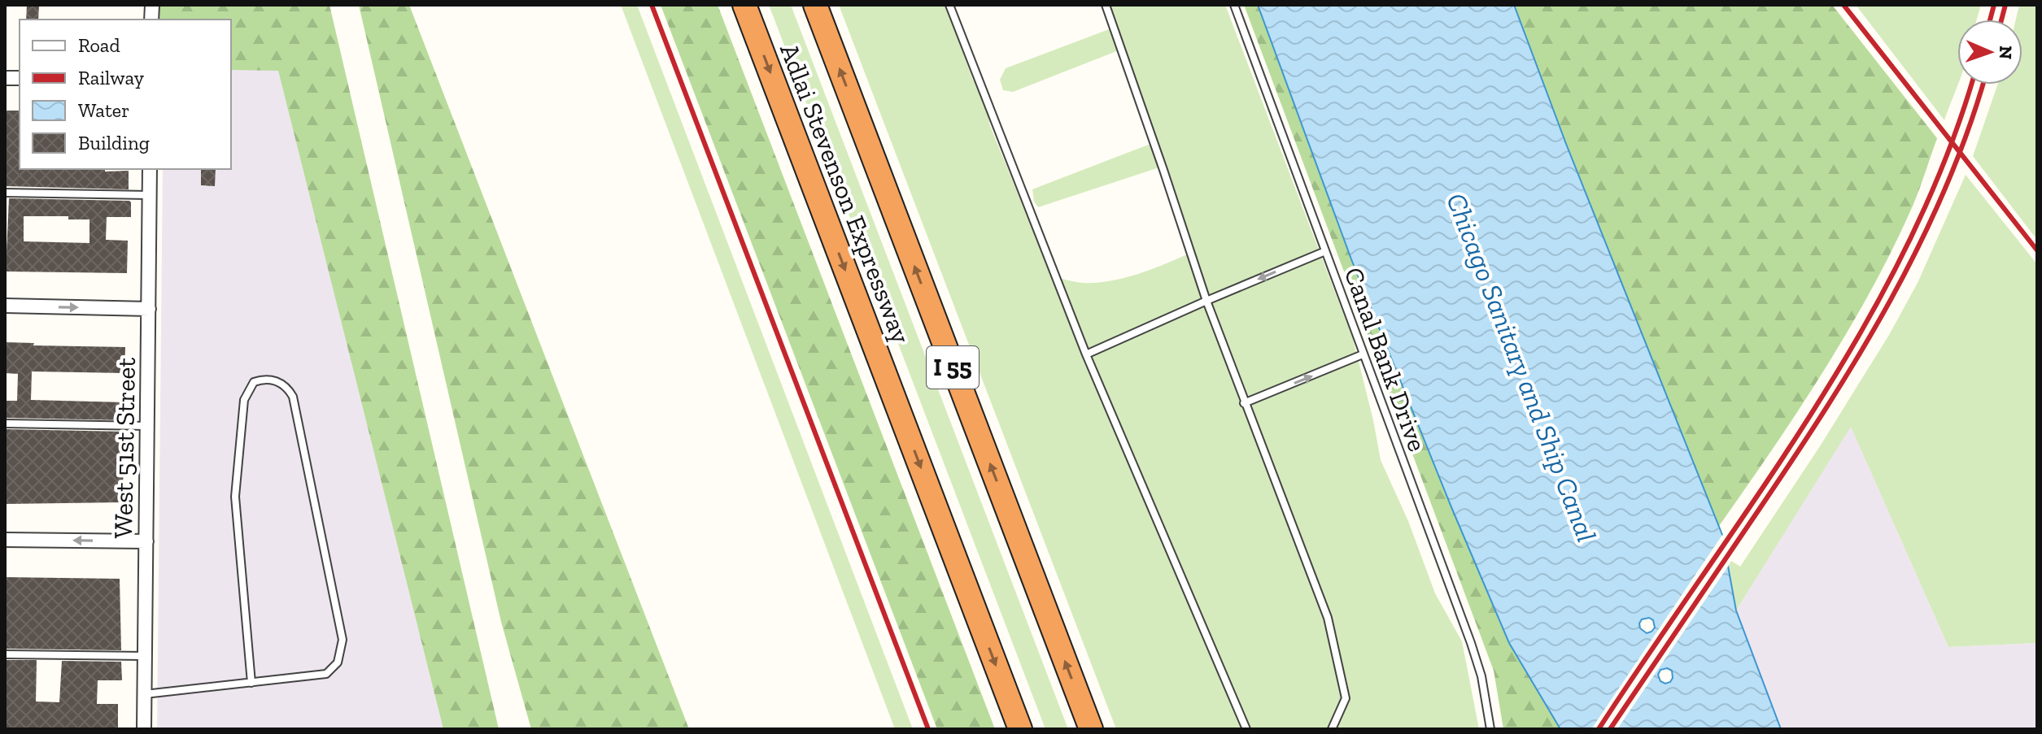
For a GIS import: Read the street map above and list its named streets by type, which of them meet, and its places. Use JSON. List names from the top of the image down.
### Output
{
  "streets": {
    "highway": ["Adlai Stevenson Expressway", "I 55"],
    "street": ["West 51st Street"],
    "lane": ["Canal Bank Drive"]
  },
  "water": ["Chicago Sanitary and Ship Canal"],
  "legend": [
    "Road",
    "Railway",
    "Water",
    "Building"
  ],
  "north": "right"
}
